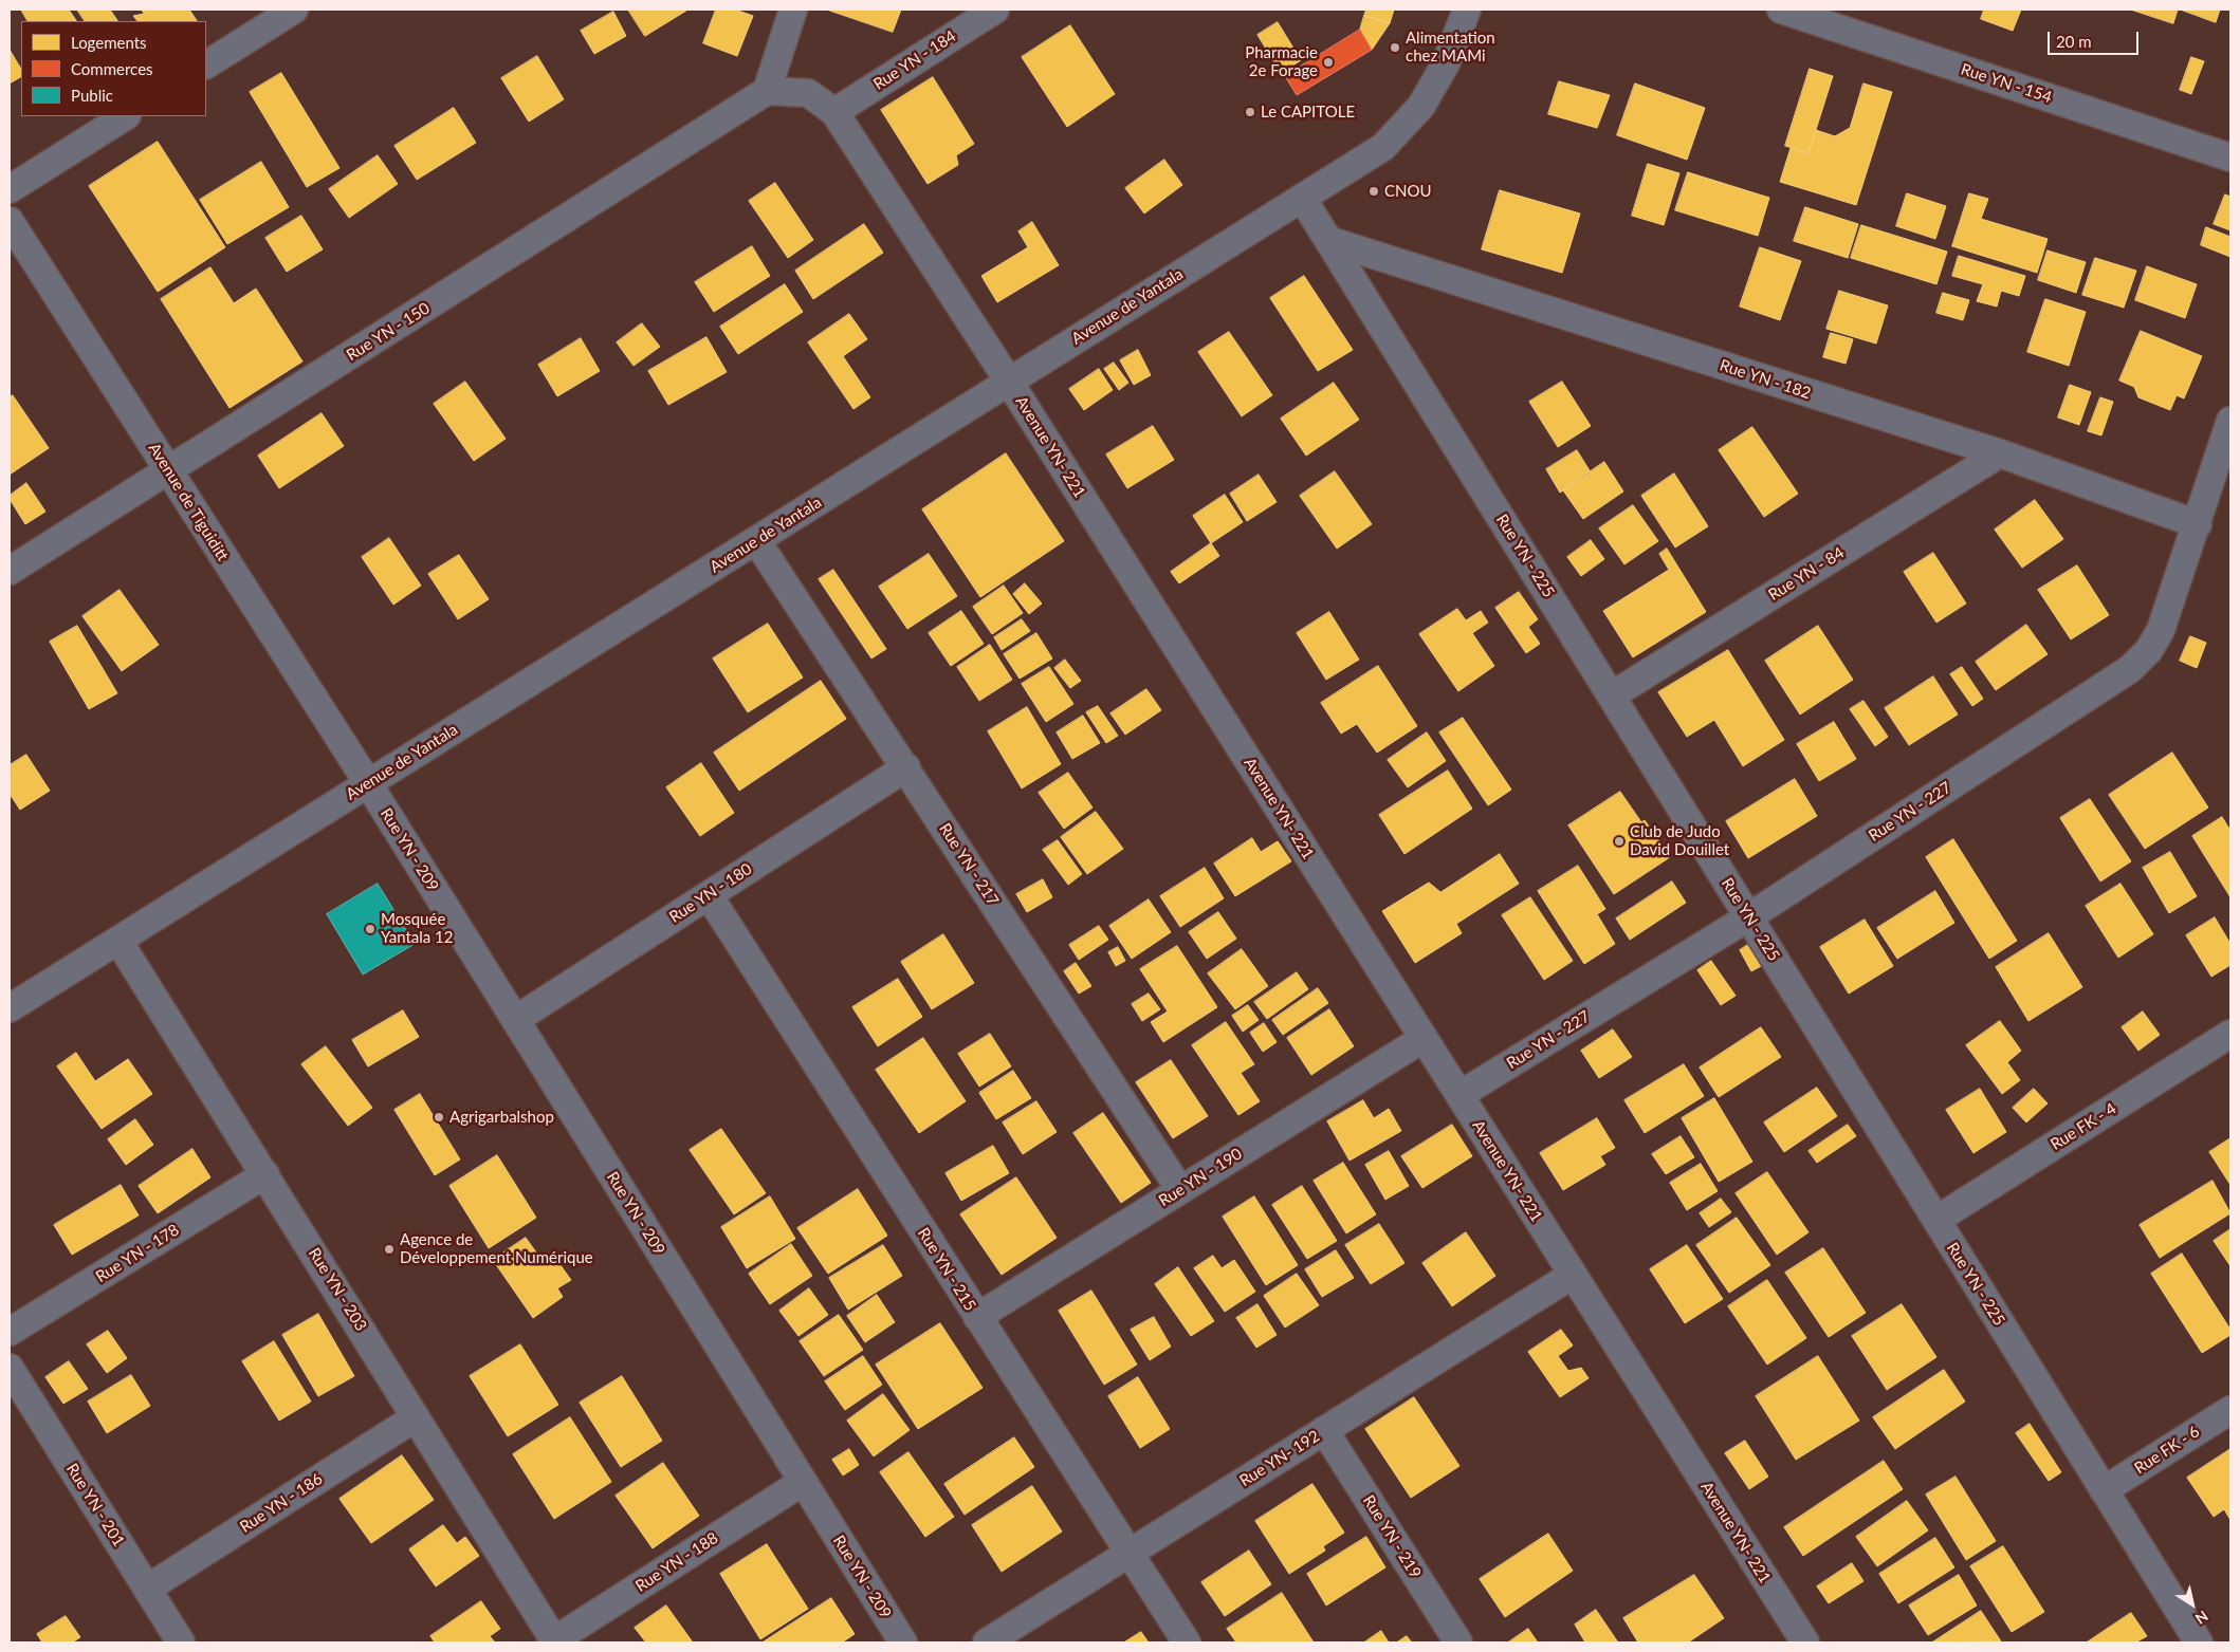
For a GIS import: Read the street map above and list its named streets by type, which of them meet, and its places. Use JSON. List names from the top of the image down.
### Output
{
  "streets": {
    "street": [
      "Rue YN - 184",
      "Rue YN - 154",
      "Avenue de Yantala",
      "Rue YN - 150",
      "Rue YN - 182",
      "Avenue YN- 221",
      "Avenue de Tiguiditt",
      "Rue YN - 225",
      "Rue YN - 84",
      "Rue YN - 227",
      "Rue YN - 209",
      "Rue YN - 217",
      "Rue YN - 180",
      "Rue FK - 4",
      "Rue YN - 190",
      "Rue YN - 178",
      "Rue YN - 215",
      "Rue YN - 203",
      "Rue FK - 6",
      "Rue YN- 192",
      "Rue YN - 186",
      "Rue YN - 201",
      "Rue YN - 219",
      "Rue YN - 188"
    ]
  },
  "crossings": [
    ["Rue YN - 184", "Avenue YN- 221"],
    ["Avenue de Yantala", "Avenue YN- 221"],
    ["Avenue de Yantala", "Avenue de Tiguiditt"],
    ["Avenue de Yantala", "Rue YN - 225"],
    ["Avenue de Yantala", "Rue YN - 209"],
    ["Avenue de Yantala", "Rue YN - 217"],
    ["Avenue de Yantala", "Rue YN - 203"],
    ["Rue YN - 150", "Avenue YN- 221"],
    ["Rue YN - 150", "Avenue de Tiguiditt"],
    ["Rue YN - 182", "Rue YN - 225"],
    ["Rue YN - 182", "Rue YN - 84"],
    ["Rue YN - 182", "Rue YN - 227"],
    ["Avenue YN- 221", "Rue YN - 227"],
    ["Avenue YN- 221", "Rue YN - 190"],
    ["Avenue YN- 221", "Rue YN- 192"],
    ["Avenue de Tiguiditt", "Rue YN - 209"],
    ["Rue YN - 225", "Rue YN - 84"],
    ["Rue YN - 225", "Rue YN - 227"],
    ["Rue YN - 225", "Rue FK - 4"],
    ["Rue YN - 225", "Rue FK - 6"],
    ["Rue YN - 209", "Rue YN - 180"],
    ["Rue YN - 209", "Rue YN - 188"],
    ["Rue YN - 217", "Rue YN - 180"],
    ["Rue YN - 217", "Rue YN - 190"],
    ["Rue YN - 180", "Rue YN - 215"],
    ["Rue YN - 190", "Rue YN - 215"],
    ["Rue YN - 178", "Rue YN - 203"],
    ["Rue YN - 215", "Rue YN- 192"],
    ["Rue YN - 203", "Rue YN - 186"],
    ["Rue YN - 203", "Rue YN - 188"],
    ["Rue YN- 192", "Rue YN - 219"],
    ["Rue YN - 186", "Rue YN - 201"]
  ],
  "places": [
    "Alimentation chez MAMi",
    "Pharmacie 2e Forage",
    "Le CAPITOLE",
    "CNOU",
    "Club de Judo David Douillet",
    "Mosquée Yantala 12",
    "Agrigarbalshop",
    "Agence de Développement Numérique"
  ],
  "legend": ["Logements", "Commerces", "Public"],
  "scale_bar": "20 m",
  "north": "bottom right"
}
